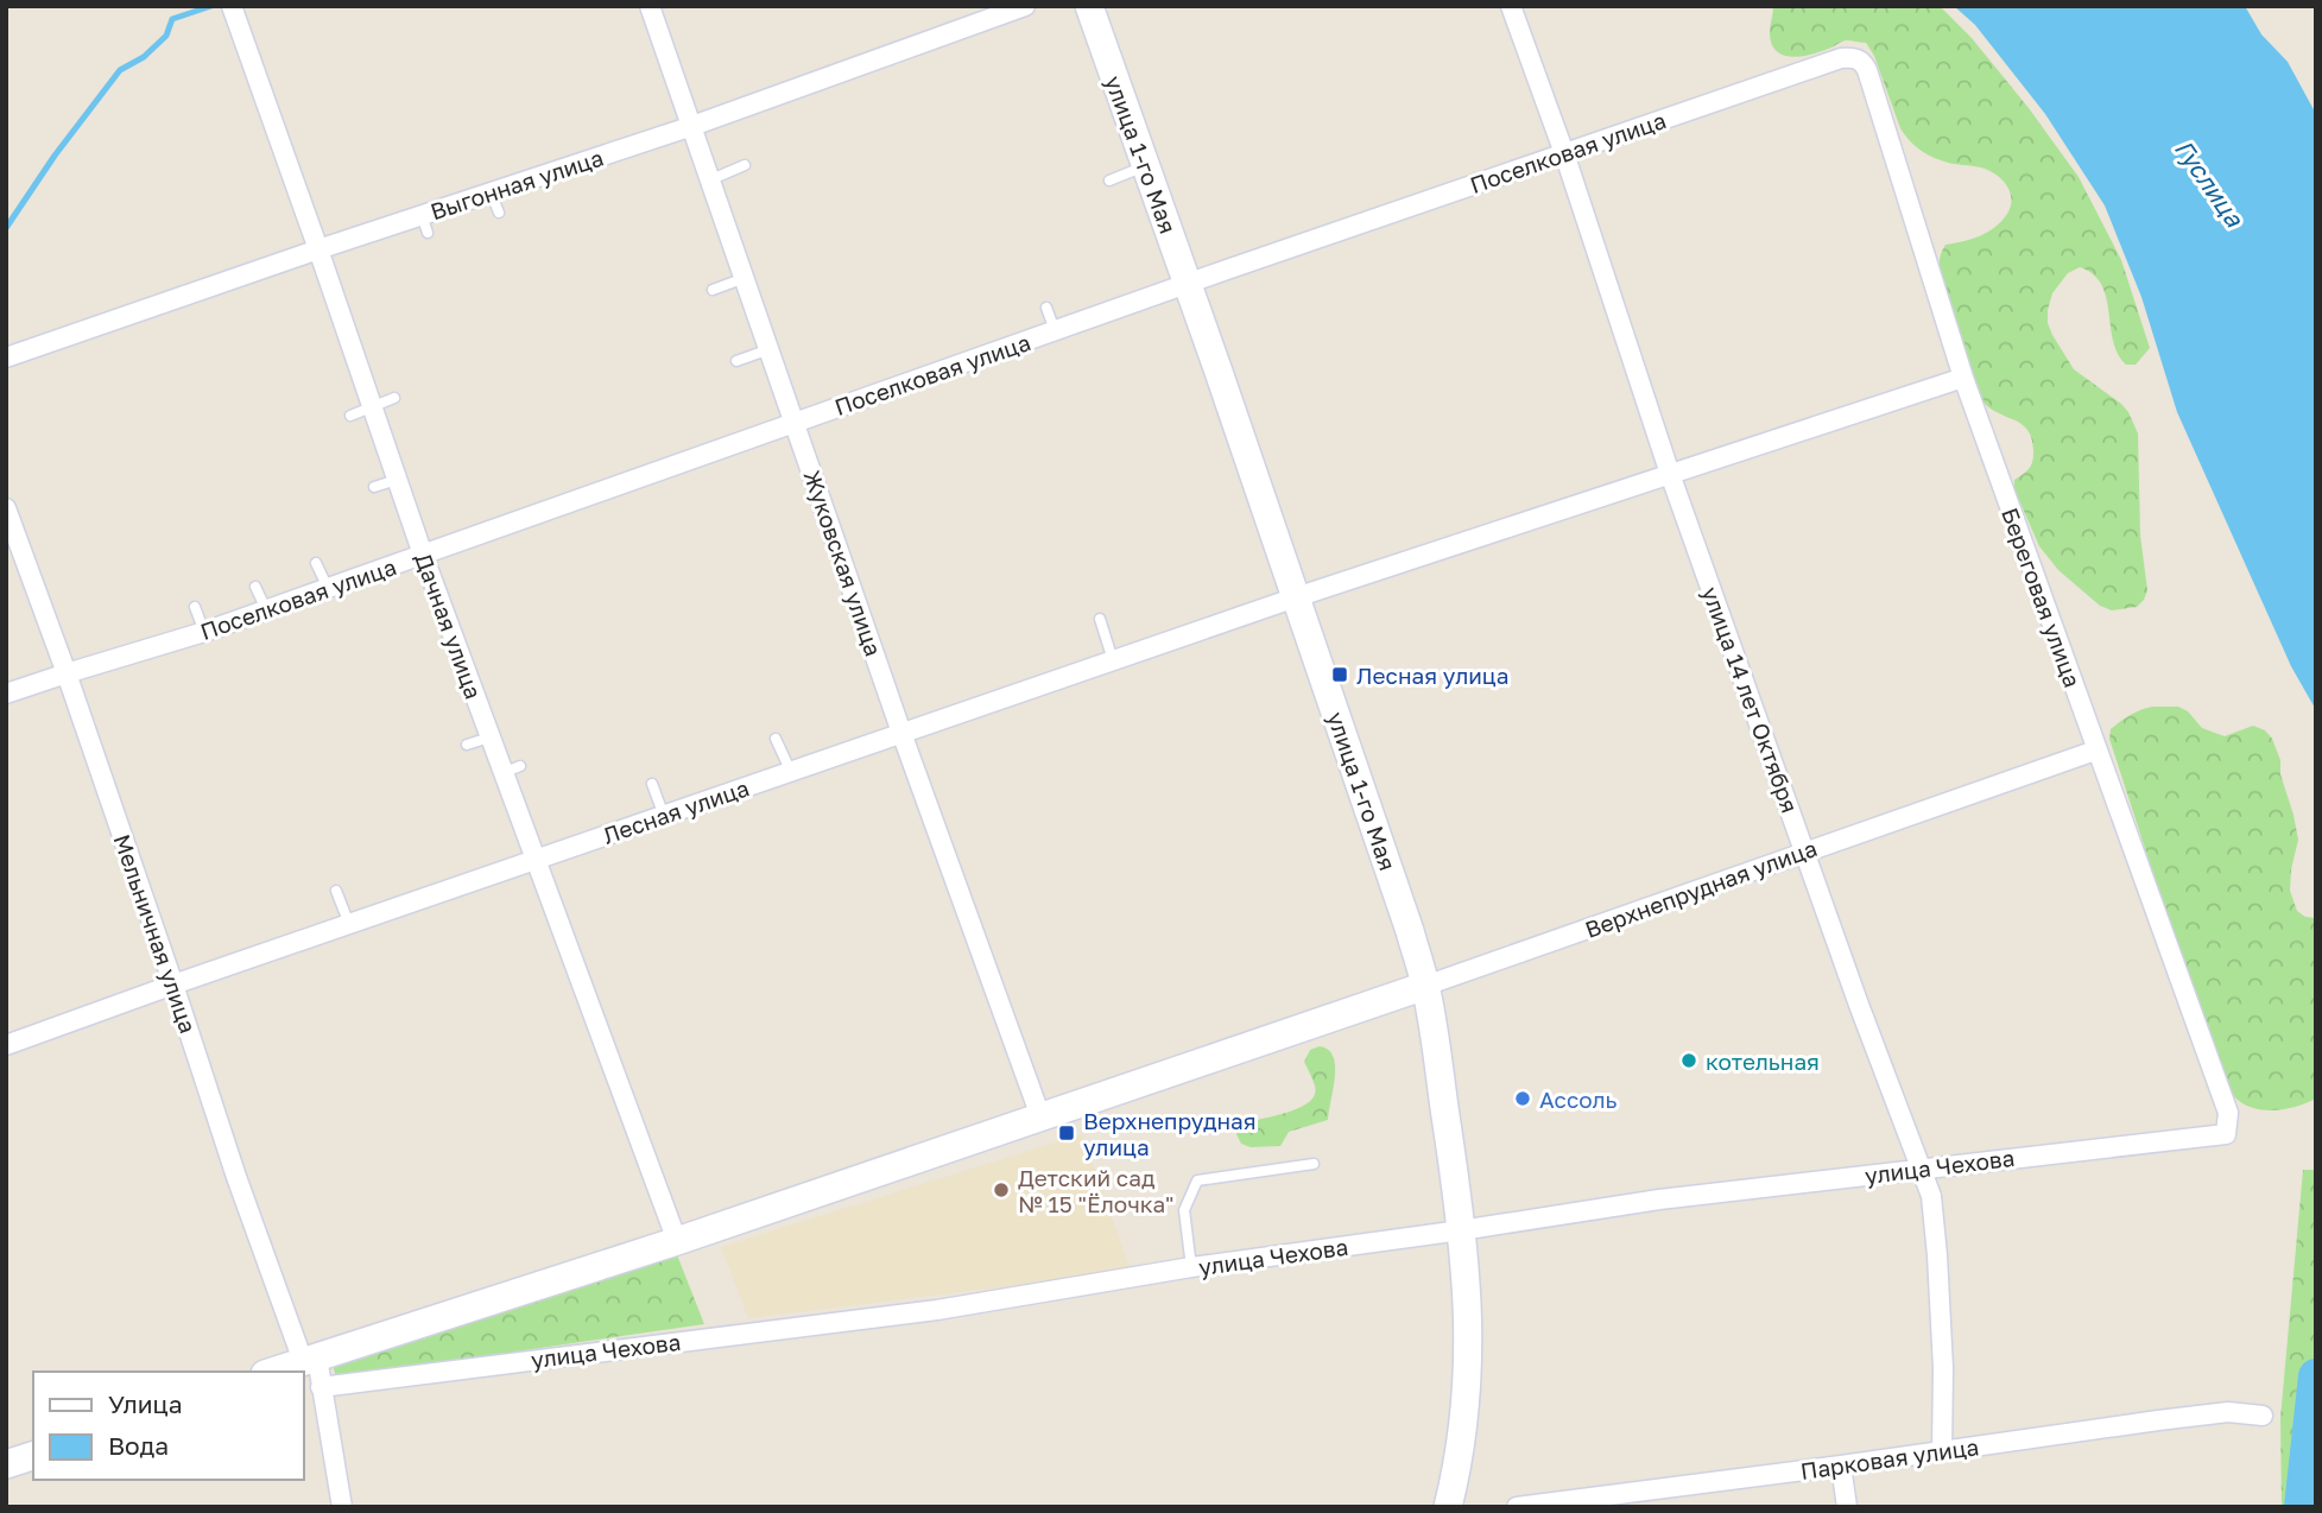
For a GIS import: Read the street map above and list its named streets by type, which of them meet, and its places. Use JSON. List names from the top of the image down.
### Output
{
  "streets": {
    "main road": ["улица 1-го Мая", "Верхнепрудная улица"],
    "street": [
      "Поселковая улица",
      "Выгонная улица",
      "Жуковская улица",
      "Береговая улица",
      "Дачная улица",
      "улица 14 лет Октября",
      "Лесная улица",
      "Мельничная улица",
      "улица Чехова",
      "Парковая улица"
    ]
  },
  "crossings": [
    ["Поселковая улица", "улица 1-го Мая"],
    ["Поселковая улица", "Жуковская улица"],
    ["Поселковая улица", "Береговая улица"],
    ["Поселковая улица", "Дачная улица"],
    ["Поселковая улица", "улица 14 лет Октября"],
    ["Поселковая улица", "Мельничная улица"],
    ["улица 1-го Мая", "Лесная улица"],
    ["улица 1-го Мая", "Верхнепрудная улица"],
    ["улица 1-го Мая", "улица Чехова"],
    ["Выгонная улица", "Жуковская улица"],
    ["Выгонная улица", "Дачная улица"],
    ["Жуковская улица", "Лесная улица"],
    ["Жуковская улица", "Верхнепрудная улица"],
    ["Береговая улица", "Лесная улица"],
    ["Береговая улица", "Верхнепрудная улица"],
    ["Береговая улица", "улица Чехова"],
    ["Дачная улица", "Лесная улица"],
    ["Дачная улица", "Верхнепрудная улица"],
    ["улица 14 лет Октября", "Лесная улица"],
    ["улица 14 лет Октября", "Верхнепрудная улица"],
    ["улица 14 лет Октября", "улица Чехова"],
    ["улица 14 лет Октября", "Парковая улица"],
    ["Лесная улица", "Мельничная улица"],
    ["Верхнепрудная улица", "Мельничная улица"],
    ["Мельничная улица", "улица Чехова"]
  ],
  "water": ["Гуслица"],
  "places": {
    "transit": ["Лесная улица", "Верхнепрудная улица"],
    "other": ["котельная", "Ассоль", "Детский сад № 15 \"Ёлочка\""]
  },
  "legend": ["Улица", "Вода"]
}
